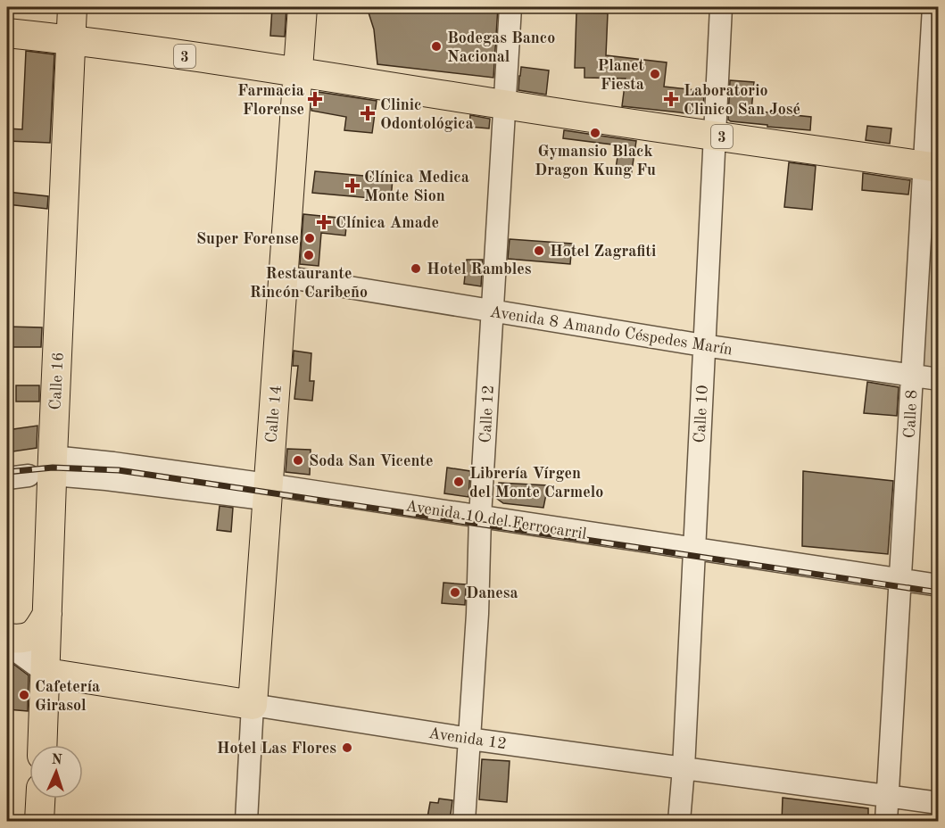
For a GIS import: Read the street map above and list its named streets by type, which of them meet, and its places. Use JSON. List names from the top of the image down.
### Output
{
  "streets": {
    "main road": [
      "3",
      "Calle 16",
      "Calle 14",
      "Avenida 12"
    ],
    "street": [
      "Avenida 8 Amando Céspedes Marín",
      "Calle 12",
      "Calle 10",
      "Calle 8",
      "Avenida 10 del Ferrocarril"
    ]
  },
  "crossings": [
    ["3", "Calle 16"],
    ["3", "Calle 14"],
    ["3", "Calle 12"],
    ["3", "Calle 10"],
    ["3", "Calle 8"],
    ["Avenida 8 Amando Céspedes Marín", "Calle 14"],
    ["Avenida 8 Amando Céspedes Marín", "Calle 12"],
    ["Avenida 8 Amando Céspedes Marín", "Calle 10"],
    ["Avenida 8 Amando Céspedes Marín", "Calle 8"],
    ["Calle 16", "Avenida 10 del Ferrocarril"],
    ["Calle 16", "Avenida 12"],
    ["Calle 14", "Avenida 10 del Ferrocarril"],
    ["Calle 14", "Avenida 12"],
    ["Calle 12", "Avenida 10 del Ferrocarril"],
    ["Calle 12", "Avenida 12"],
    ["Calle 10", "Avenida 10 del Ferrocarril"],
    ["Calle 10", "Avenida 12"],
    ["Calle 8", "Avenida 10 del Ferrocarril"],
    ["Calle 8", "Avenida 12"]
  ],
  "places": {
    "other": [
      "Bodegas Banco Nacional",
      "Planet Fiesta",
      "Gymansio Black Dragon Kung Fu",
      "Super Forense",
      "Hotel Zagrafiti",
      "Restaurante Rincón Caribeño",
      "Hotel Rambles",
      "Soda San Vicente",
      "Librería Vírgen del Monte Carmelo",
      "Danesa",
      "Cafetería Girasol",
      "Hotel Las Flores"
    ],
    "health": [
      "Farmacia Florense",
      "Laboratorio Clinico San José",
      "Clinic Odontológica",
      "Clínica Medica Monte Sion",
      "Clínica Amade"
    ]
  },
  "north": "top"
}
